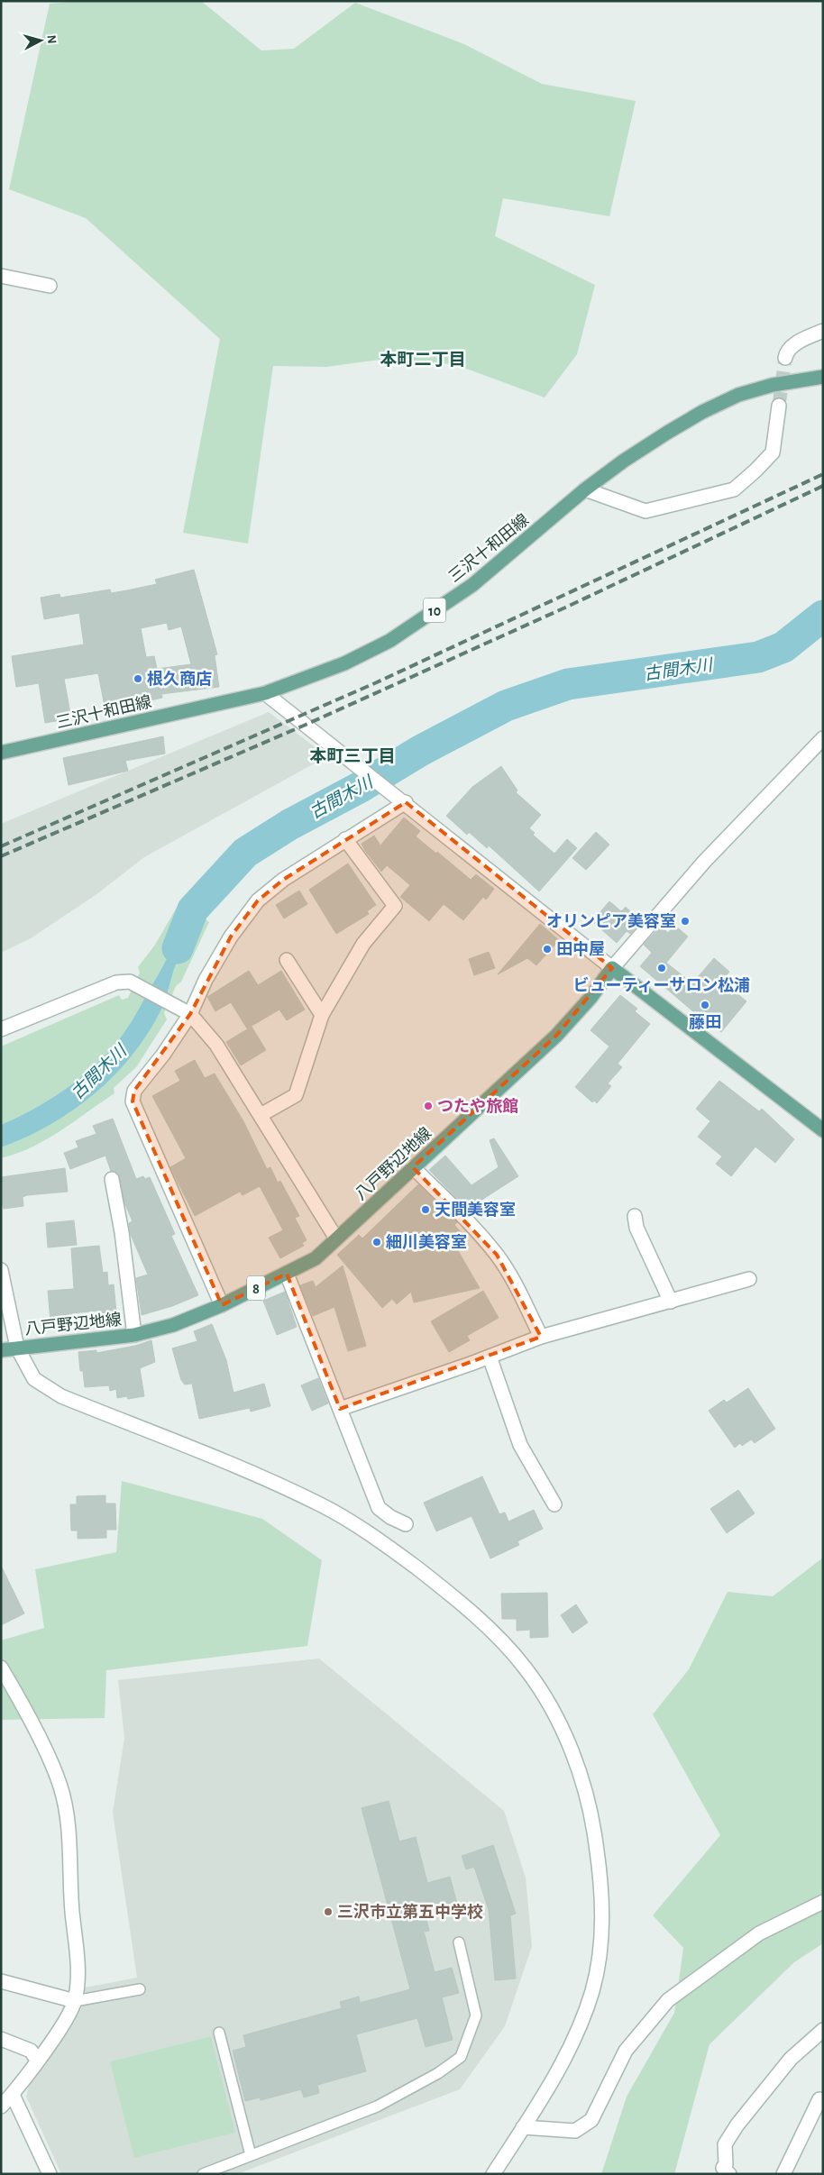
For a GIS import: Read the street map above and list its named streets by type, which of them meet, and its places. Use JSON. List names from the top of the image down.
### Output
{
  "streets": {
    "main road": [
      "三沢十和田線",
      "10",
      "八戸野辺地線",
      "8"
    ]
  },
  "districts": ["本町二丁目", "本町三丁目"],
  "water": ["古間木川"],
  "places": [
    "根久商店",
    "オリンピア美容室",
    "田中屋",
    "ビューティーサロン松浦",
    "藤田",
    "つたや旅館",
    "天間美容室",
    "細川美容室",
    "三沢市立第五中学校"
  ],
  "north": "right"
}
